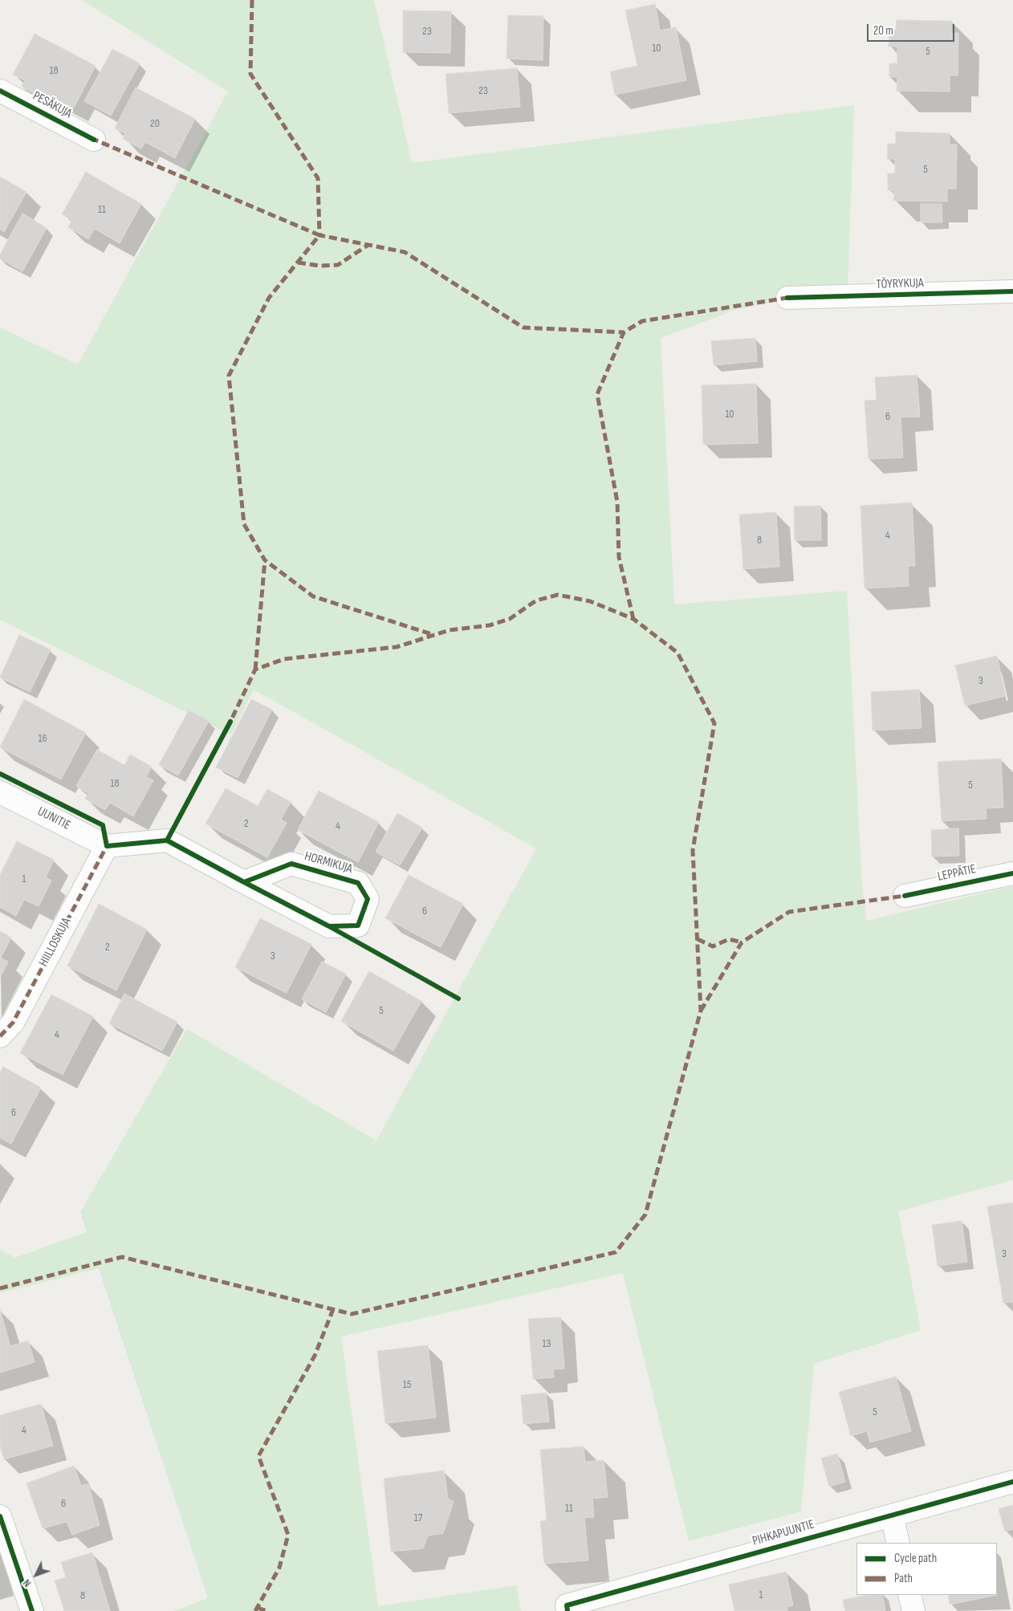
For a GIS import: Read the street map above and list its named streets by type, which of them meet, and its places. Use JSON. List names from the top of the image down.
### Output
{
  "streets": {
    "street": [
      "PESÄKUJA",
      "TÖYRYKUJA",
      "UUNITIE",
      "HORMIKUJA",
      "LEPPÄTIE",
      "HIILLOSKUJA",
      "PIHKAPUUNTIE"
    ]
  },
  "crossings": [
    ["UUNITIE", "HORMIKUJA"],
    ["UUNITIE", "HIILLOSKUJA"],
    ["HORMIKUJA", "HIILLOSKUJA"]
  ],
  "house_numbers": [
    "23",
    "10",
    "5",
    "18",
    "23",
    "20",
    "5",
    "11",
    "10",
    "6",
    "4",
    "8",
    "3",
    "16",
    "18",
    "5",
    "2",
    "4",
    "1",
    "6",
    "2",
    "3",
    "5",
    "4",
    "6",
    "3",
    "13",
    "15",
    "5",
    "4",
    "6",
    "11",
    "17",
    "1",
    "8"
  ],
  "legend": ["Cycle path", "Path"],
  "scale_bar": "20 m",
  "north": "bottom left"
}
